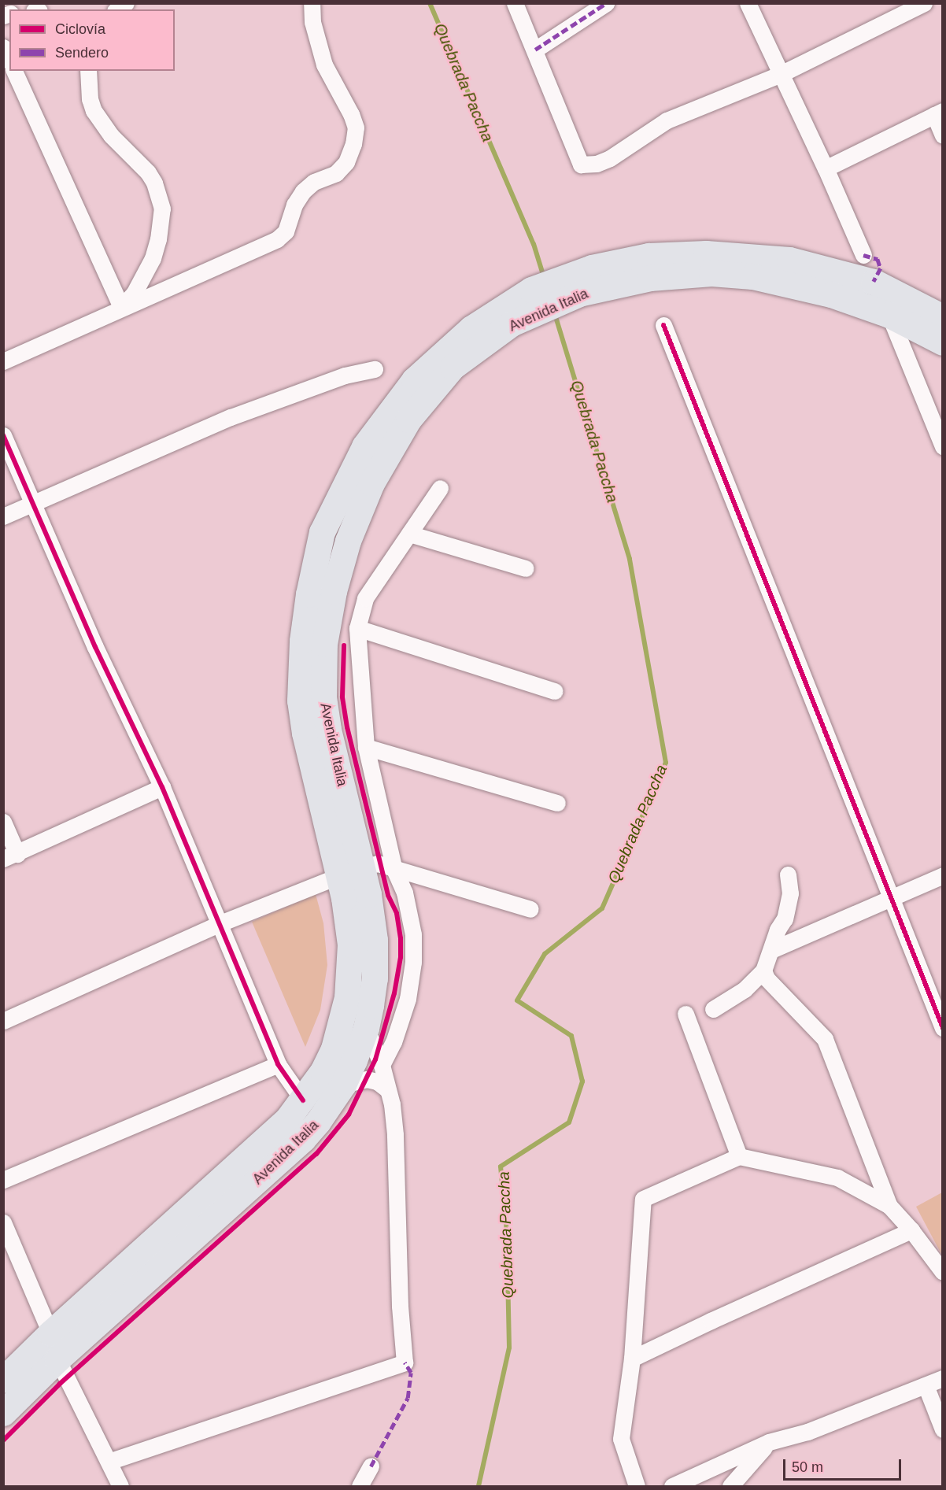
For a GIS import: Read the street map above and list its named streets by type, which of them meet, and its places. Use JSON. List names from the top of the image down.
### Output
{
  "streets": {
    "main road": ["Avenida Italia"]
  },
  "water": ["Quebrada Paccha"],
  "legend": ["Ciclovía", "Sendero"],
  "scale_bar": "50 m"
}
